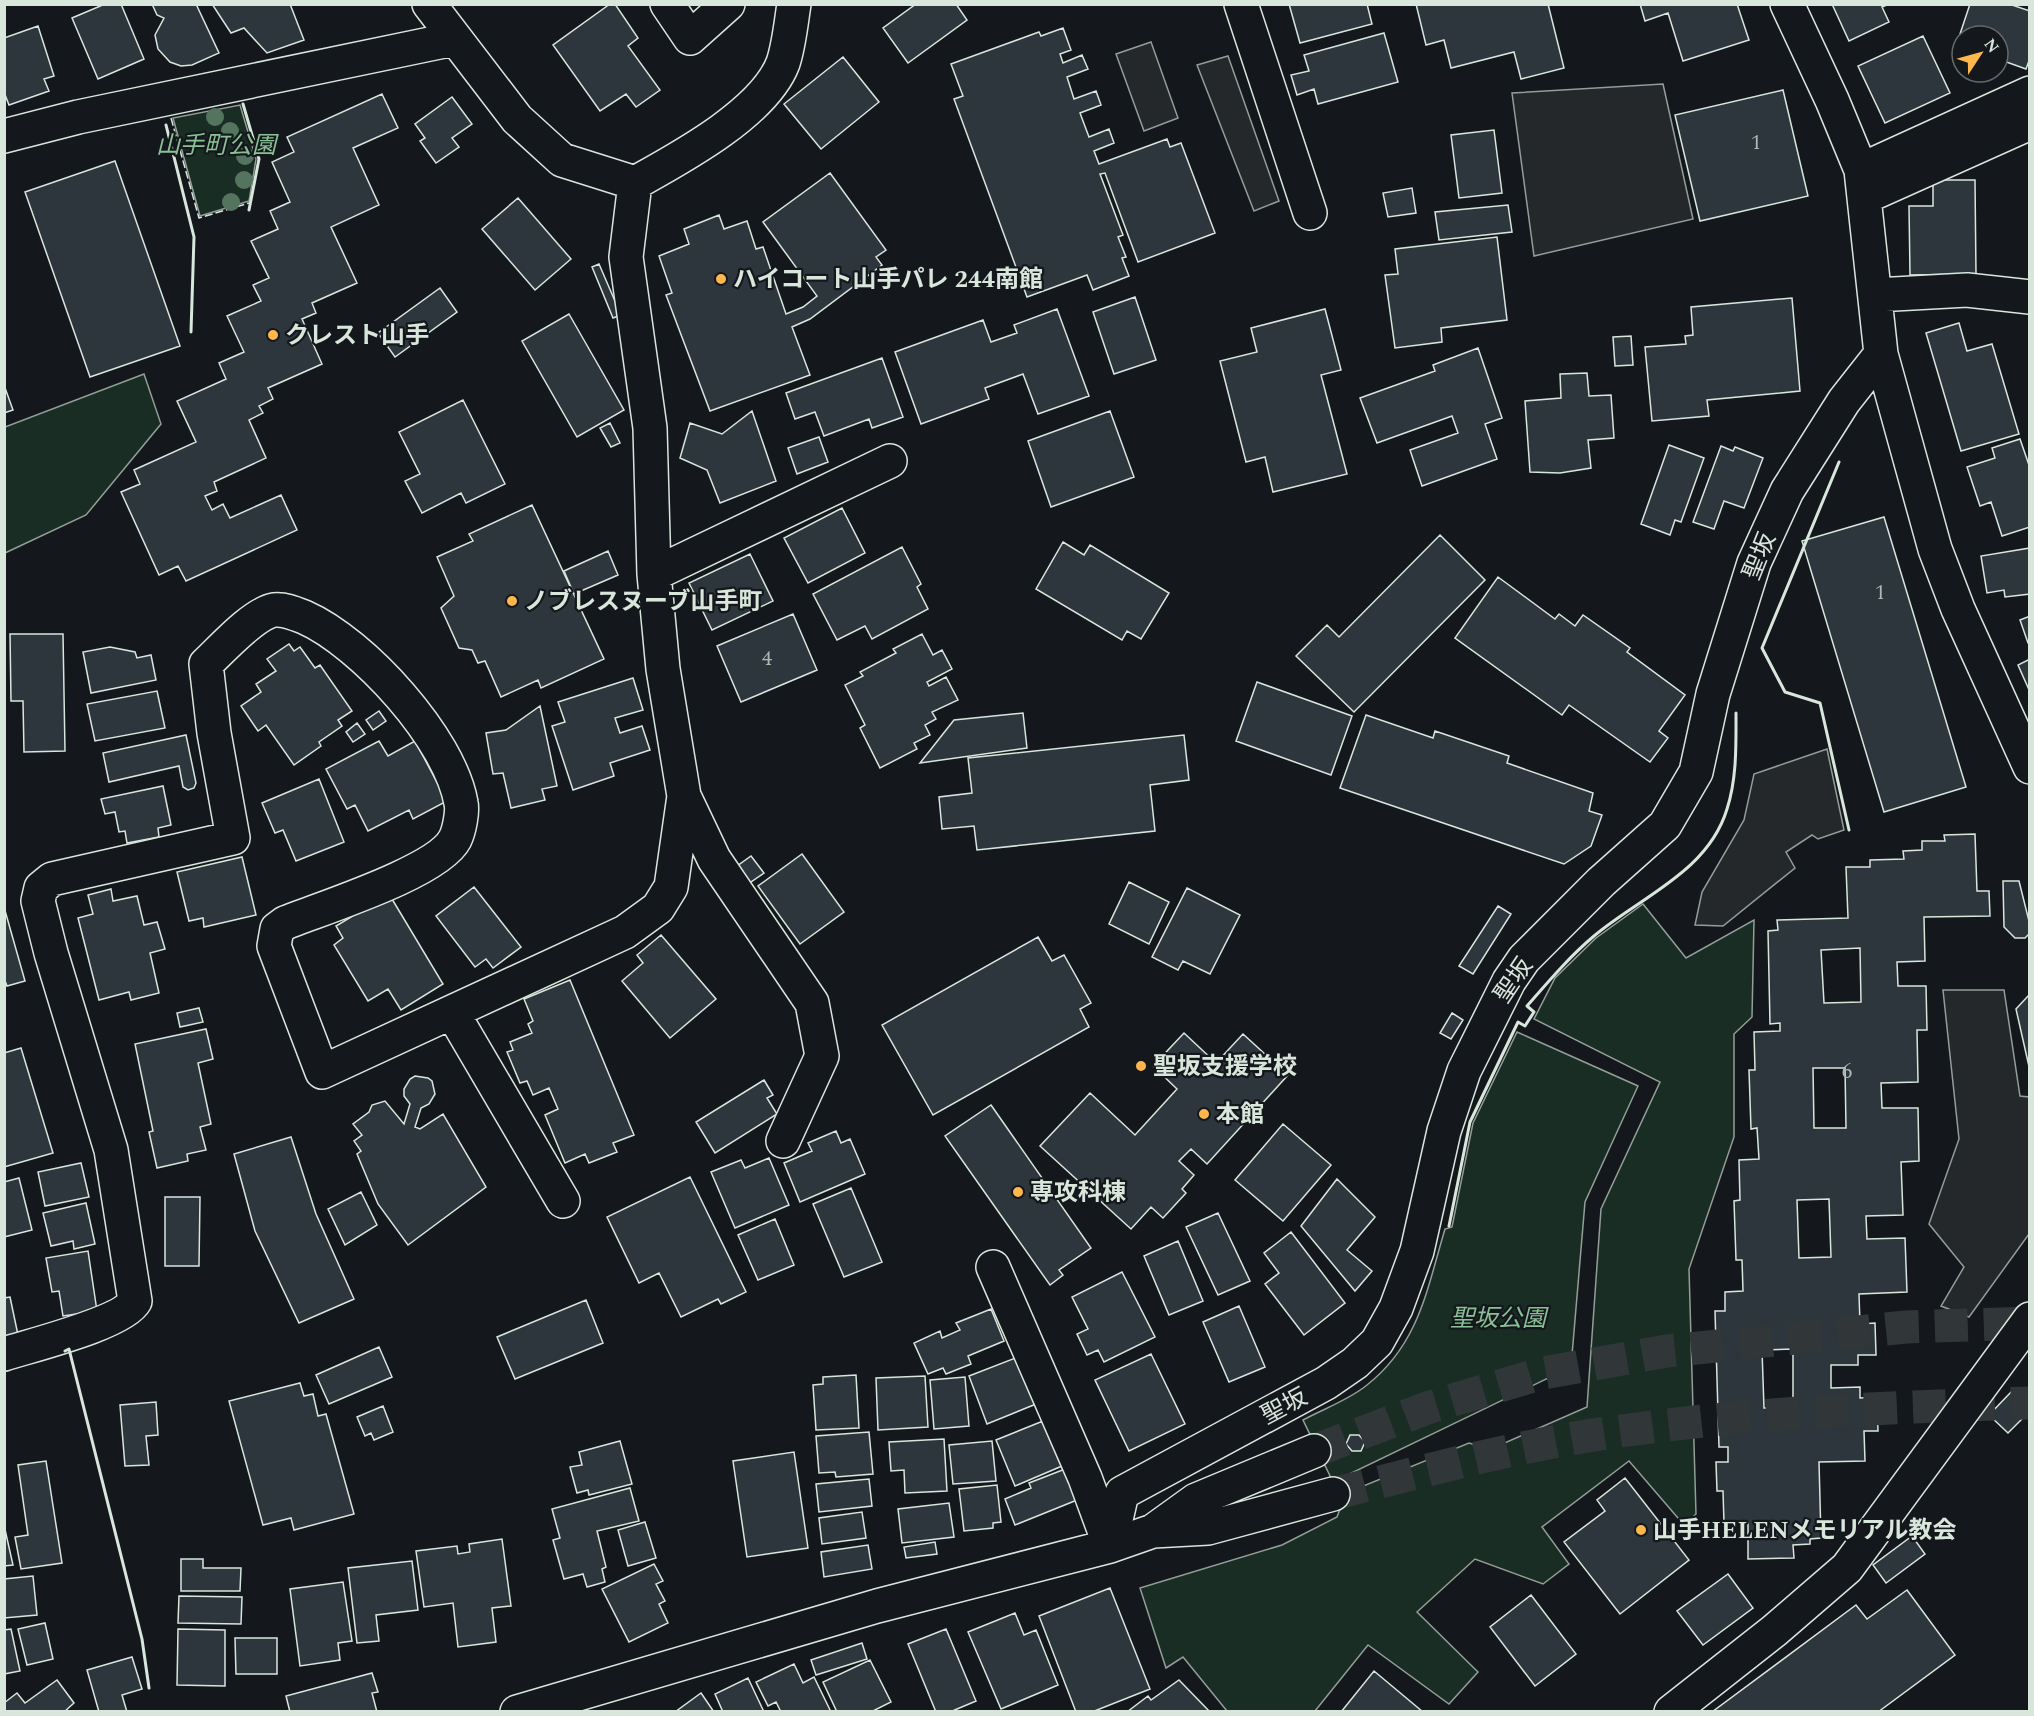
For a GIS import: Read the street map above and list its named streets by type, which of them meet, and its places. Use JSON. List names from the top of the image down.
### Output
{
  "streets": {
    "street": ["聖坂"]
  },
  "parks": ["山手町公園", "聖坂公園"],
  "places": [
    "ハイコート山手パレ 244南館",
    "クレスト山手",
    "ノブレスヌーブ山手町",
    "聖坂支援学校",
    "本館",
    "専攻科棟",
    "山手HELENメモリアル教会"
  ],
  "house_numbers": [
    "1",
    "1",
    "4",
    "6"
  ],
  "north": "top right"
}
